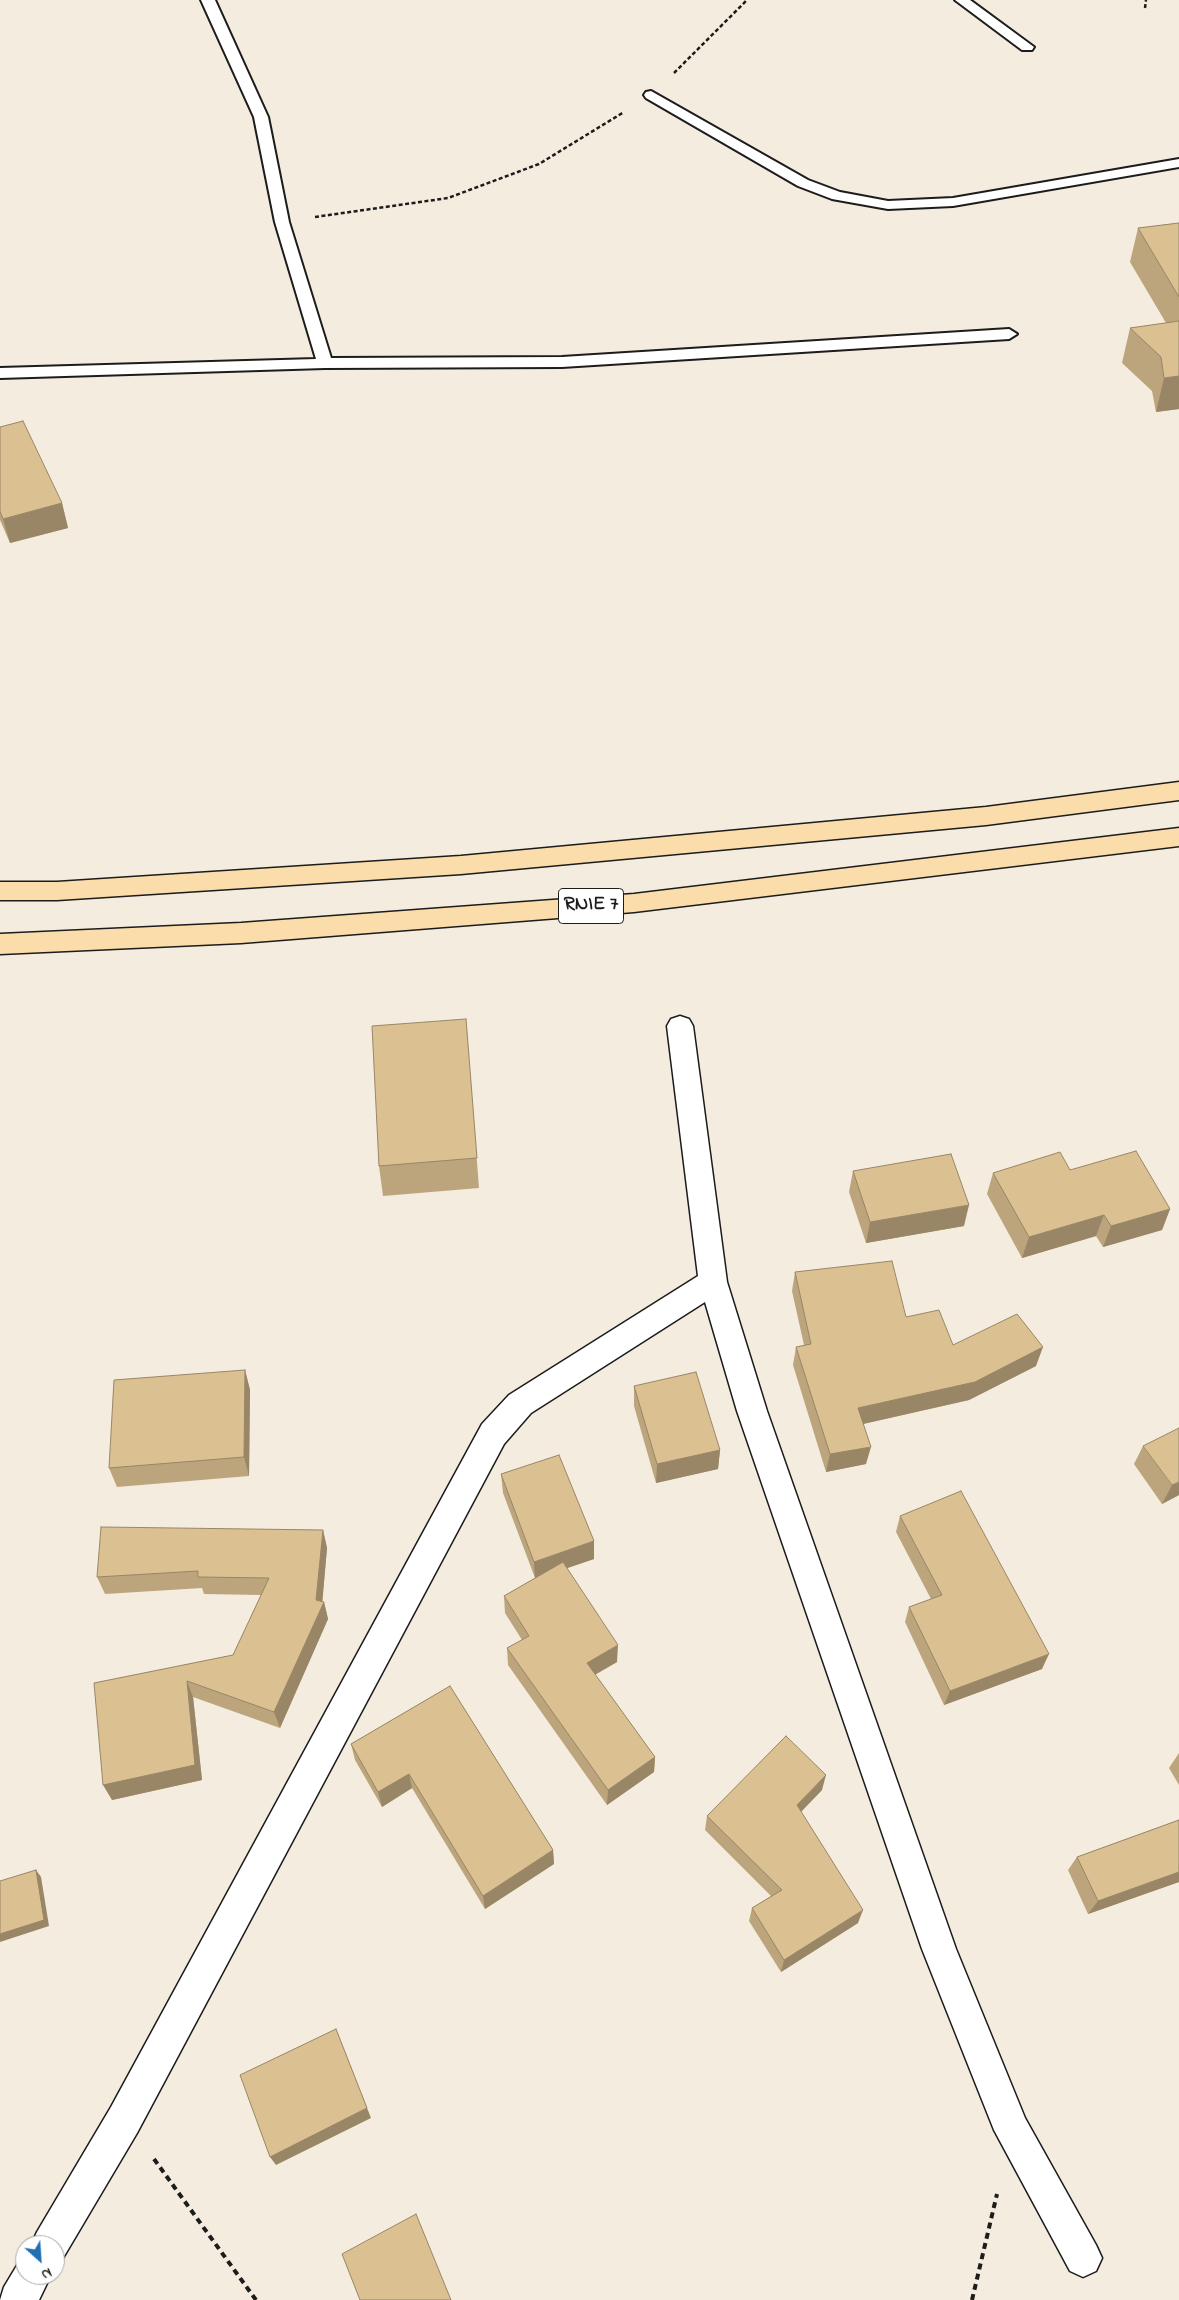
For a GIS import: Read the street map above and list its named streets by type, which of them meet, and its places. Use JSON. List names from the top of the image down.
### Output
{
  "streets": {
    "main road": ["RNIE 7"]
  },
  "north": "bottom right"
}
